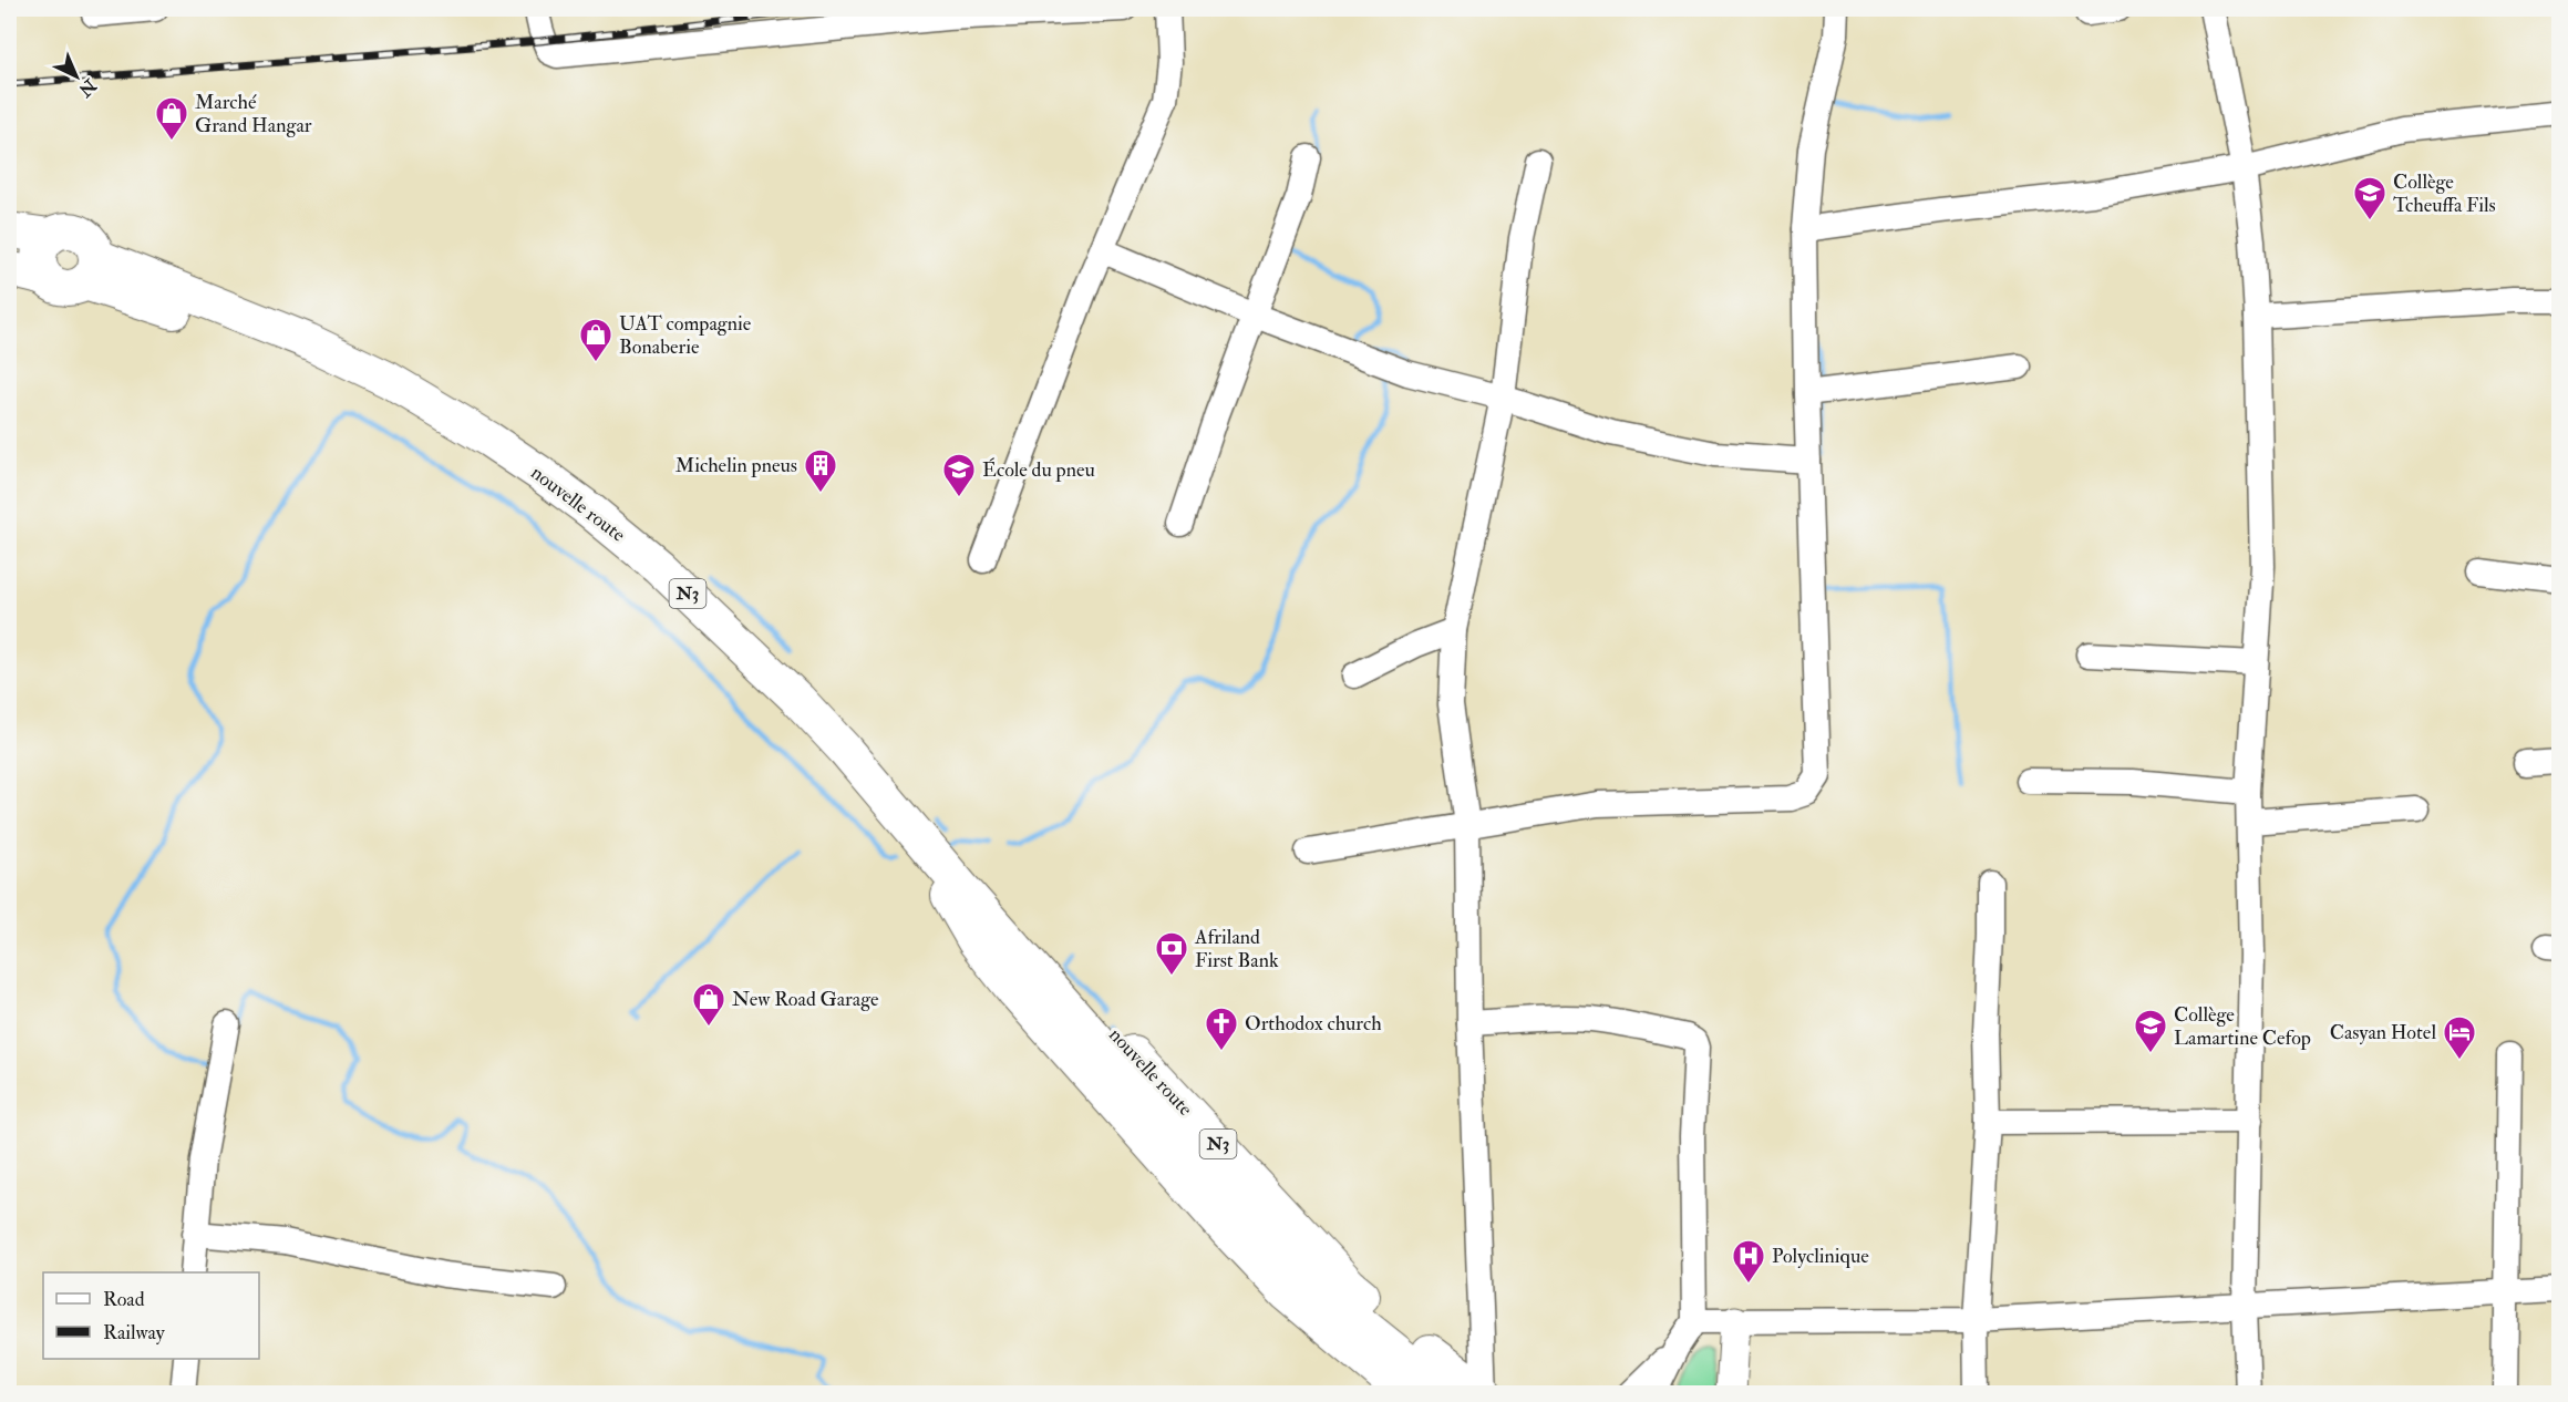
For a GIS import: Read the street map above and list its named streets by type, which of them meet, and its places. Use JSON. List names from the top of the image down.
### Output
{
  "streets": {
    "highway": ["nouvelle route", "N3"]
  },
  "places": {
    "shop": ["Marché Grand Hangar", "UAT compagnie Bonaberie", "New Road Garage"],
    "school or university": ["Collège Tcheuffa Fils", "École du pneu", "Collège Lamartine Cefop"],
    "building": ["Michelin pneus"],
    "bank": ["Afriland First Bank"],
    "church": ["Orthodox church"],
    "hotel": ["Casyan Hotel"],
    "hospital": ["Polyclinique"]
  },
  "legend": ["Road", "Railway"],
  "north": "bottom right"
}
